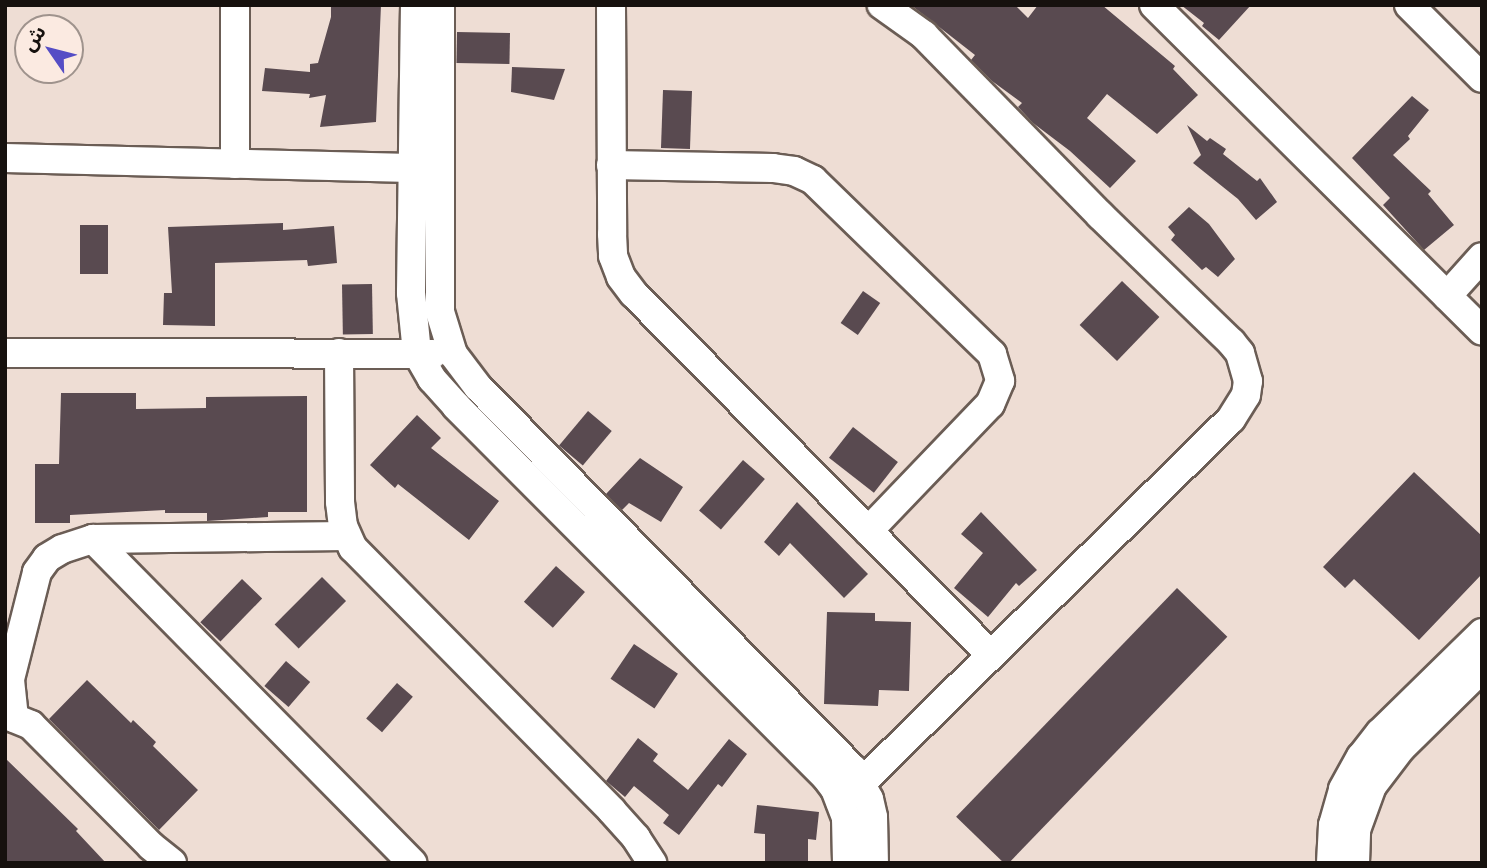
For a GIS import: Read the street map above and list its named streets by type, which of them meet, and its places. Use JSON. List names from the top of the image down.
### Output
{
  "north": "top left"
}
